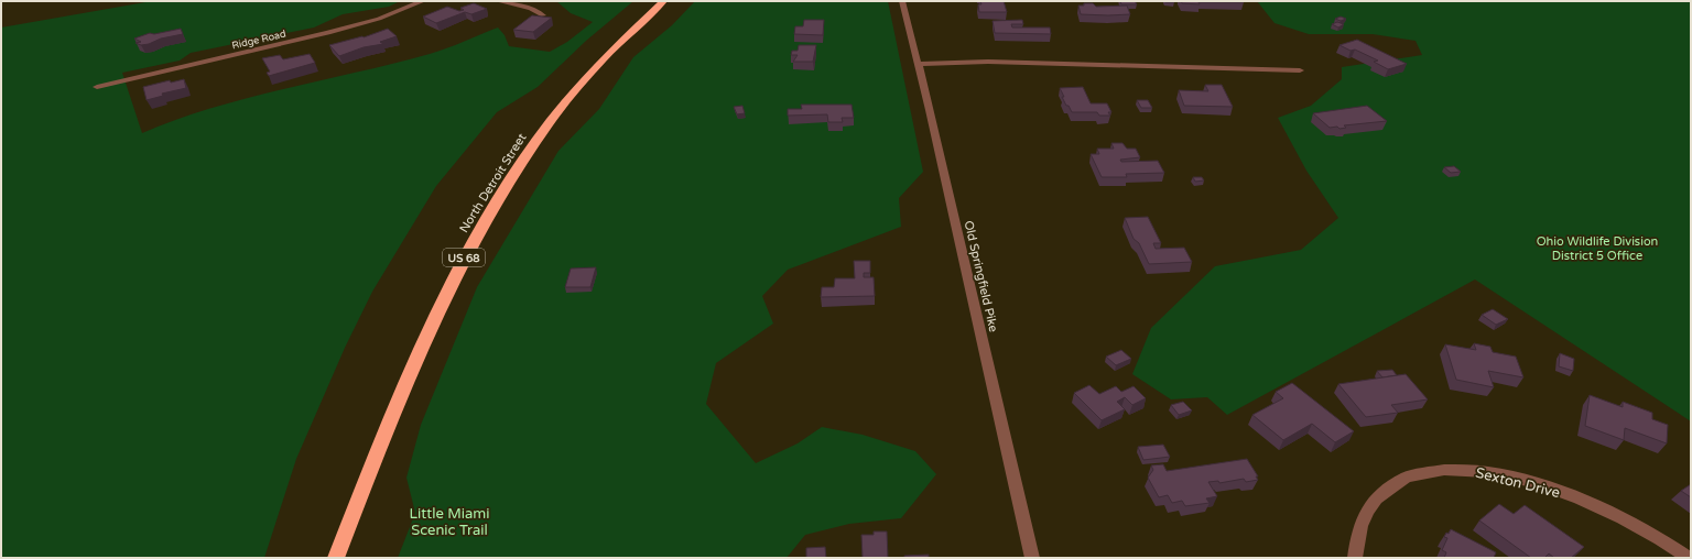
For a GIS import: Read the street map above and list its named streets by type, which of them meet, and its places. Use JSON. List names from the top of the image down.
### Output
{
  "streets": {
    "highway": ["North Detroit Street", "US 68"],
    "street": ["Ridge Road", "Old Springfield Pike", "Sexton Drive"]
  },
  "parks": ["Ohio Wildlife Division District 5 Office", "Little Miami Scenic Trail"]
}
